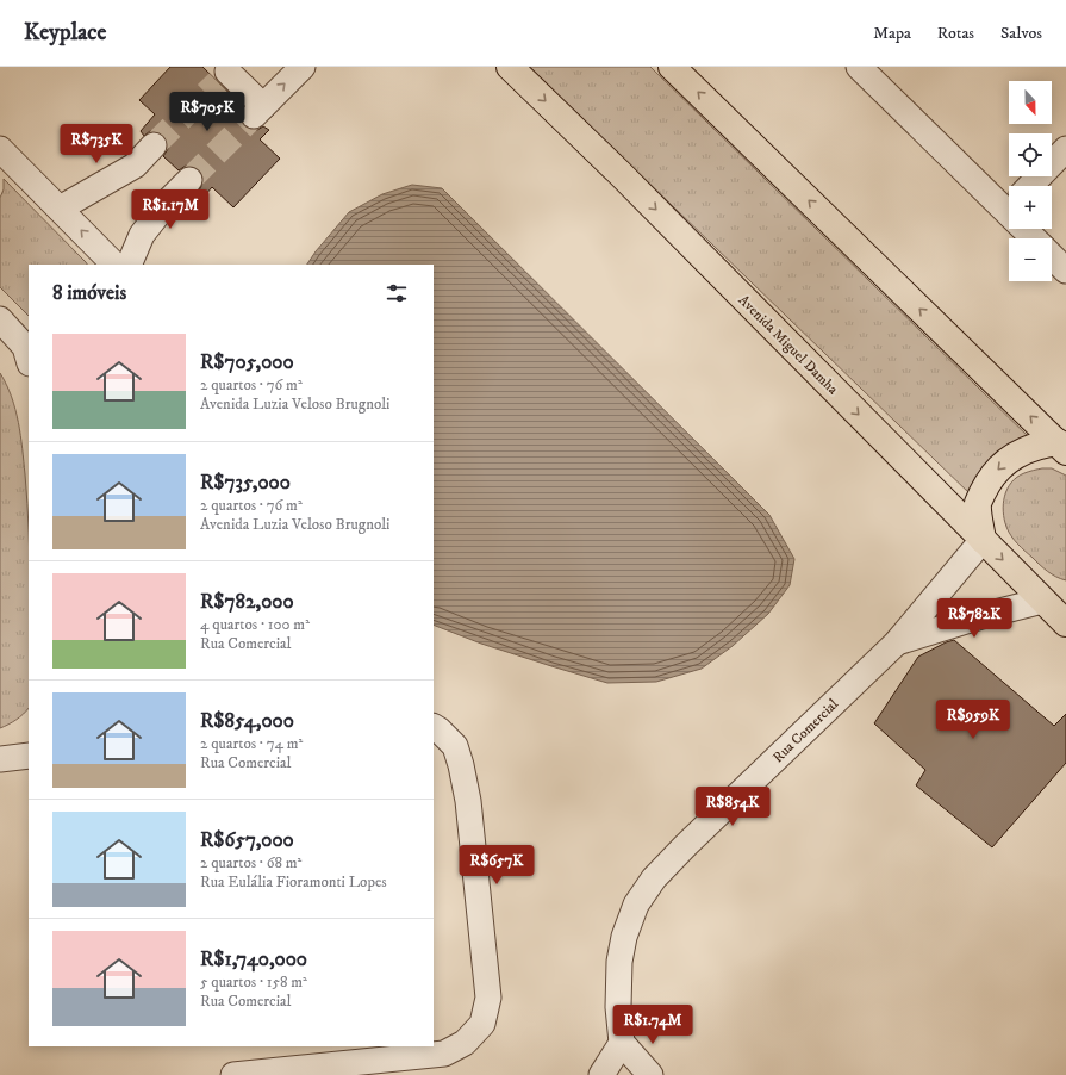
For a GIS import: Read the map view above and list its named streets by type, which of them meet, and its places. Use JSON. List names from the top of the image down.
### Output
{
  "streets": {
    "main road": ["Avenida Miguel Damha"],
    "street": ["Rua Comercial"]
  },
  "crossings": [
    ["Avenida Miguel Damha", "Rua Comercial"]
  ],
  "north": "bottom",
  "page": {
    "header": "Keyplace",
    "nav": ["Mapa", "Rotas", "Salvos"],
    "map_buttons": ["+", "−"],
    "price": [
      "R$705K",
      "R$735K",
      "R$1.17M",
      "R$782K",
      "R$959K",
      "R$854K",
      "R$657K",
      "R$1.74M"
    ],
    "heading": "8 imóveis",
    "list": [
      {
        "name": "R$705,000",
        "note": "2 quartos · 76 m² · Avenida Luzia Veloso Brugnoli"
      },
      {
        "name": "R$735,000",
        "note": "2 quartos · 76 m² · Avenida Luzia Veloso Brugnoli"
      },
      {
        "name": "R$782,000",
        "note": "4 quartos · 100 m² · Rua Comercial"
      },
      {
        "name": "R$854,000",
        "note": "2 quartos · 74 m² · Rua Comercial"
      },
      {
        "name": "R$657,000",
        "note": "2 quartos · 68 m² · Rua Eulália Fioramonti Lopes"
      },
      {
        "name": "R$1,740,000",
        "note": "5 quartos · 158 m² · Rua Comercial"
      }
    ]
  }
}
